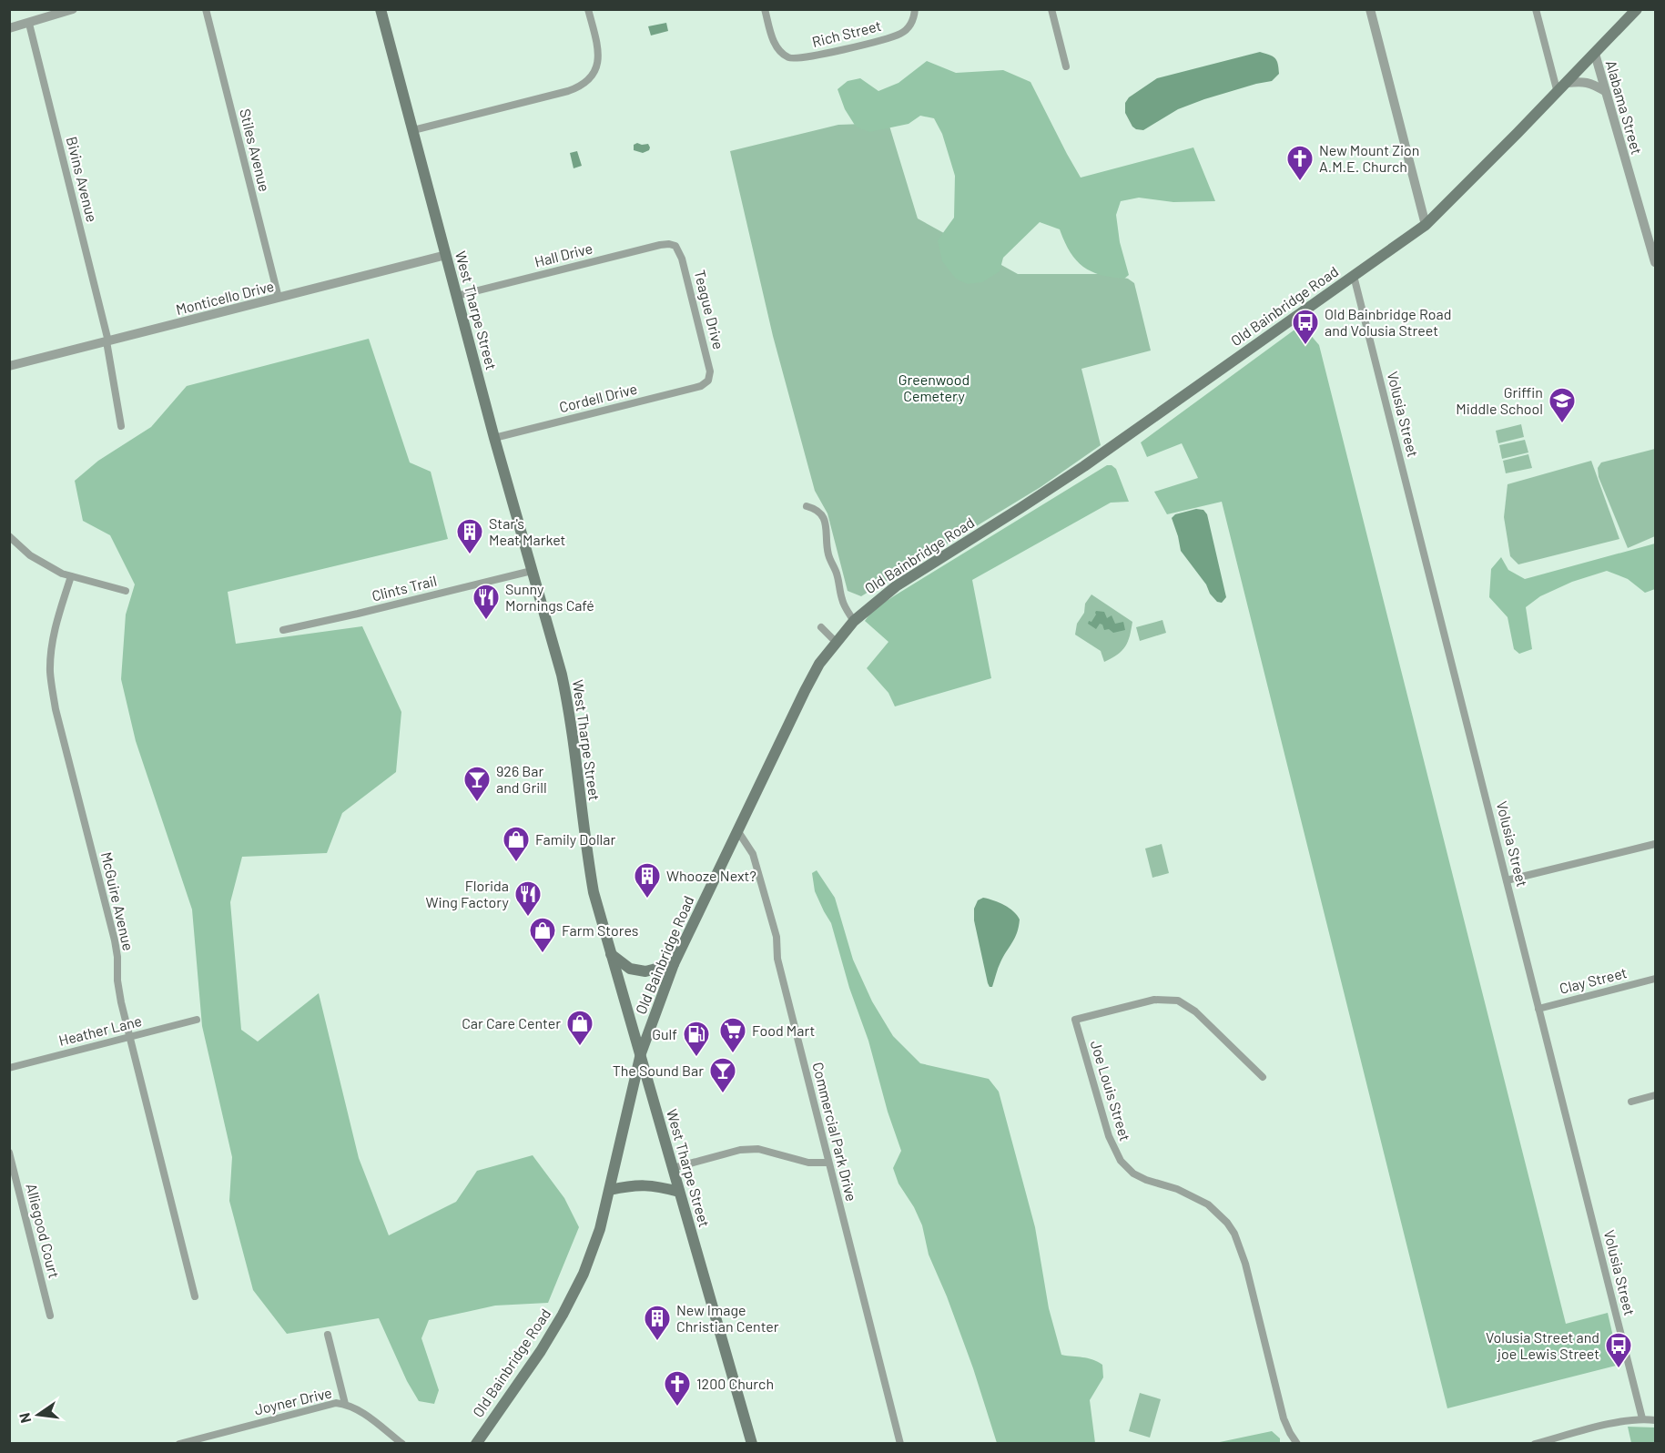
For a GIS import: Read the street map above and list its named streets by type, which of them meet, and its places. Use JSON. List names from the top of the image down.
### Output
{
  "streets": {
    "main road": ["Old Bainbridge Road", "West Tharpe Street"],
    "street": [
      "Rich Street",
      "Alabama Street",
      "Stiles Avenue",
      "Bivins Avenue",
      "Hall Drive",
      "Monticello Drive",
      "Teague Drive",
      "Cordell Drive",
      "Volusia Street",
      "Clints Trail",
      "McGuire Avenue",
      "Clay Street",
      "Heather Lane",
      "Joe Louis Street",
      "Commercial Park Drive",
      "Alliegood Court",
      "Joyner Drive"
    ]
  },
  "crossings": [
    ["Alabama Street", "Old Bainbridge Road"],
    ["Stiles Avenue", "Monticello Drive"],
    ["Bivins Avenue", "Monticello Drive"],
    ["Hall Drive", "Teague Drive"],
    ["Hall Drive", "West Tharpe Street"],
    ["Monticello Drive", "West Tharpe Street"],
    ["Old Bainbridge Road", "West Tharpe Street"],
    ["Old Bainbridge Road", "Volusia Street"],
    ["Old Bainbridge Road", "Commercial Park Drive"],
    ["Teague Drive", "Cordell Drive"],
    ["West Tharpe Street", "Cordell Drive"],
    ["West Tharpe Street", "Clints Trail"],
    ["Volusia Street", "Clay Street"],
    ["McGuire Avenue", "Heather Lane"]
  ],
  "parks": ["Greenwood Cemetery"],
  "places": {
    "church": ["New Mount Zion A.M.E. Church", "1200 Church"],
    "bus stop": ["Old Bainbridge Road and Volusia Street", "Volusia Street and joe Lewis Street"],
    "school or university": ["Griffin Middle School"],
    "building": ["Star's Meat Market", "Whooze Next?", "New Image Christian Center"],
    "restaurant": ["Sunny Mornings Café", "Florida Wing Factory"],
    "bar": ["926 Bar and Grill", "The Sound Bar"],
    "shop": ["Family Dollar", "Farm Stores", "Car Care Center"],
    "supermarket": ["Food Mart"],
    "fuel station": ["Gulf"]
  },
  "north": "left"
}
